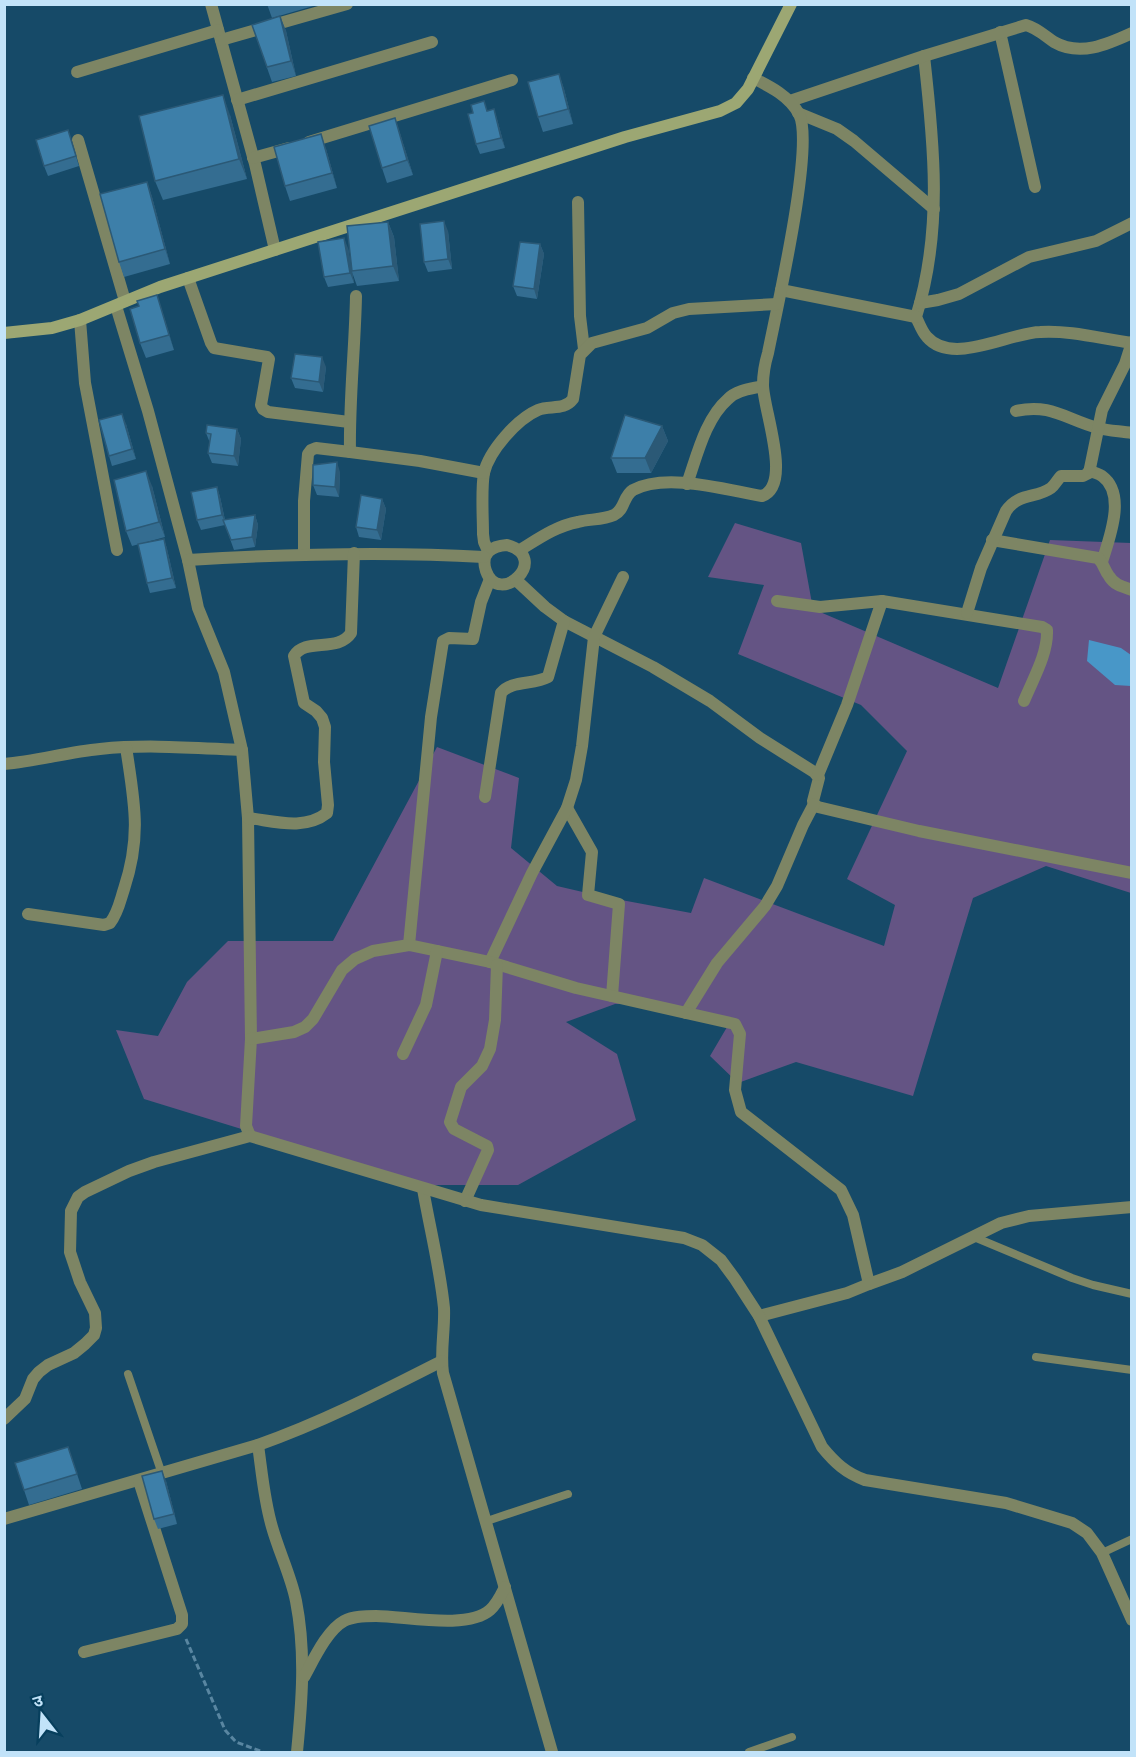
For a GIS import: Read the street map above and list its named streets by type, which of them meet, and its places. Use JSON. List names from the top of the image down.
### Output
{
  "north": "top"
}
